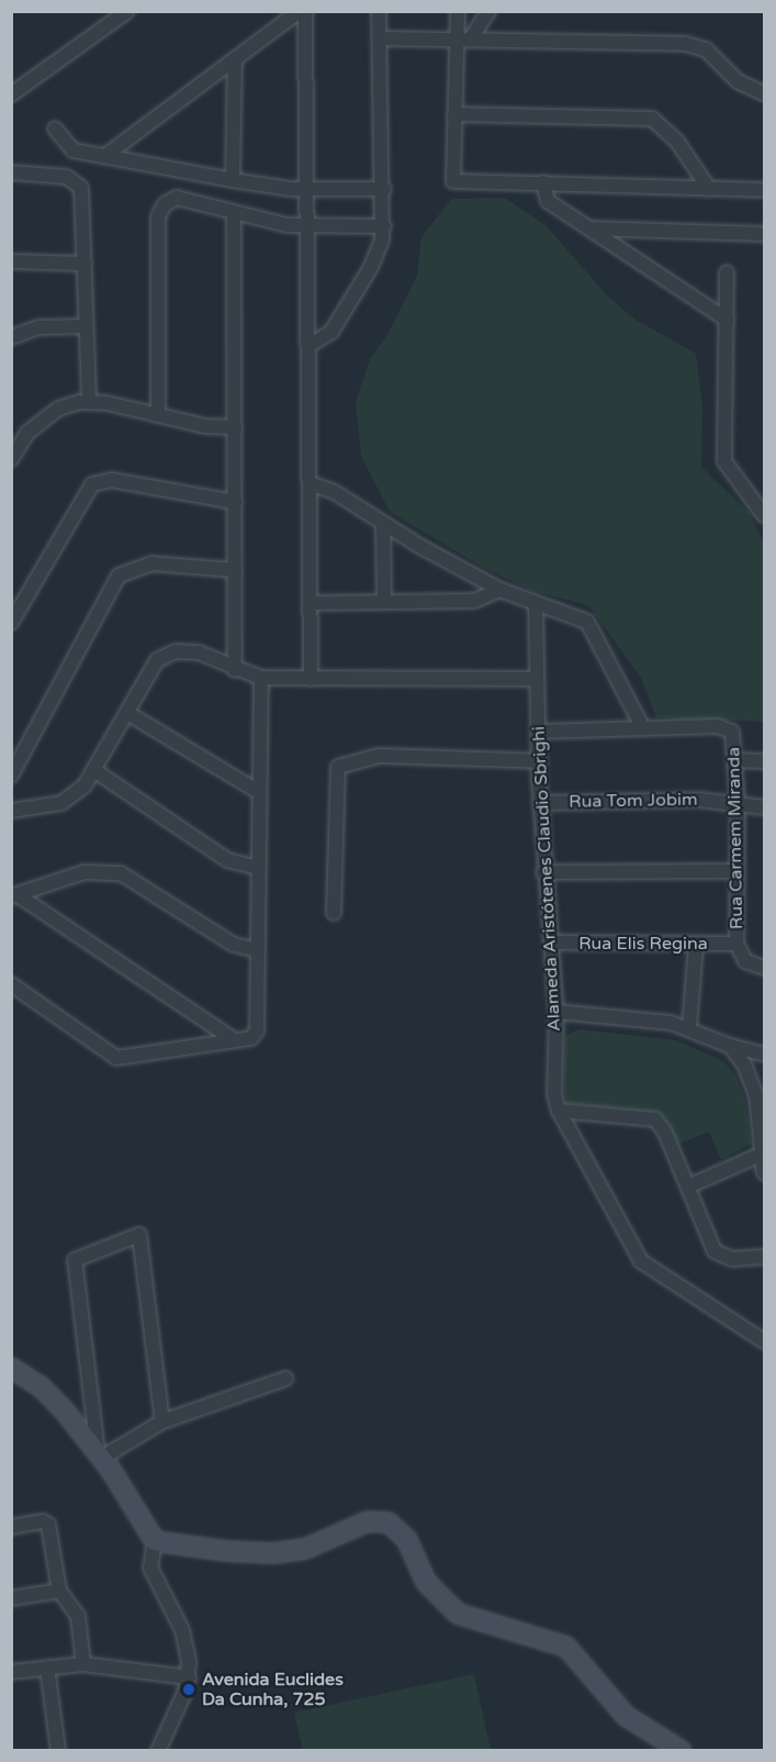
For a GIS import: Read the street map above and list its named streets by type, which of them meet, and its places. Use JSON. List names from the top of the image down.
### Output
{
  "streets": {
    "street": [
      "Rua Tom Jobim",
      "Rua Carmem Miranda",
      "Alameda Aristótenes Claudio Sbrighi",
      "Rua Elis Regina"
    ]
  },
  "crossings": [
    ["Rua Tom Jobim", "Rua Carmem Miranda"],
    ["Rua Tom Jobim", "Alameda Aristótenes Claudio Sbrighi"],
    ["Rua Carmem Miranda", "Rua Elis Regina"],
    ["Alameda Aristótenes Claudio Sbrighi", "Rua Elis Regina"]
  ],
  "places": ["Avenida Euclides Da Cunha, 725"]
}
